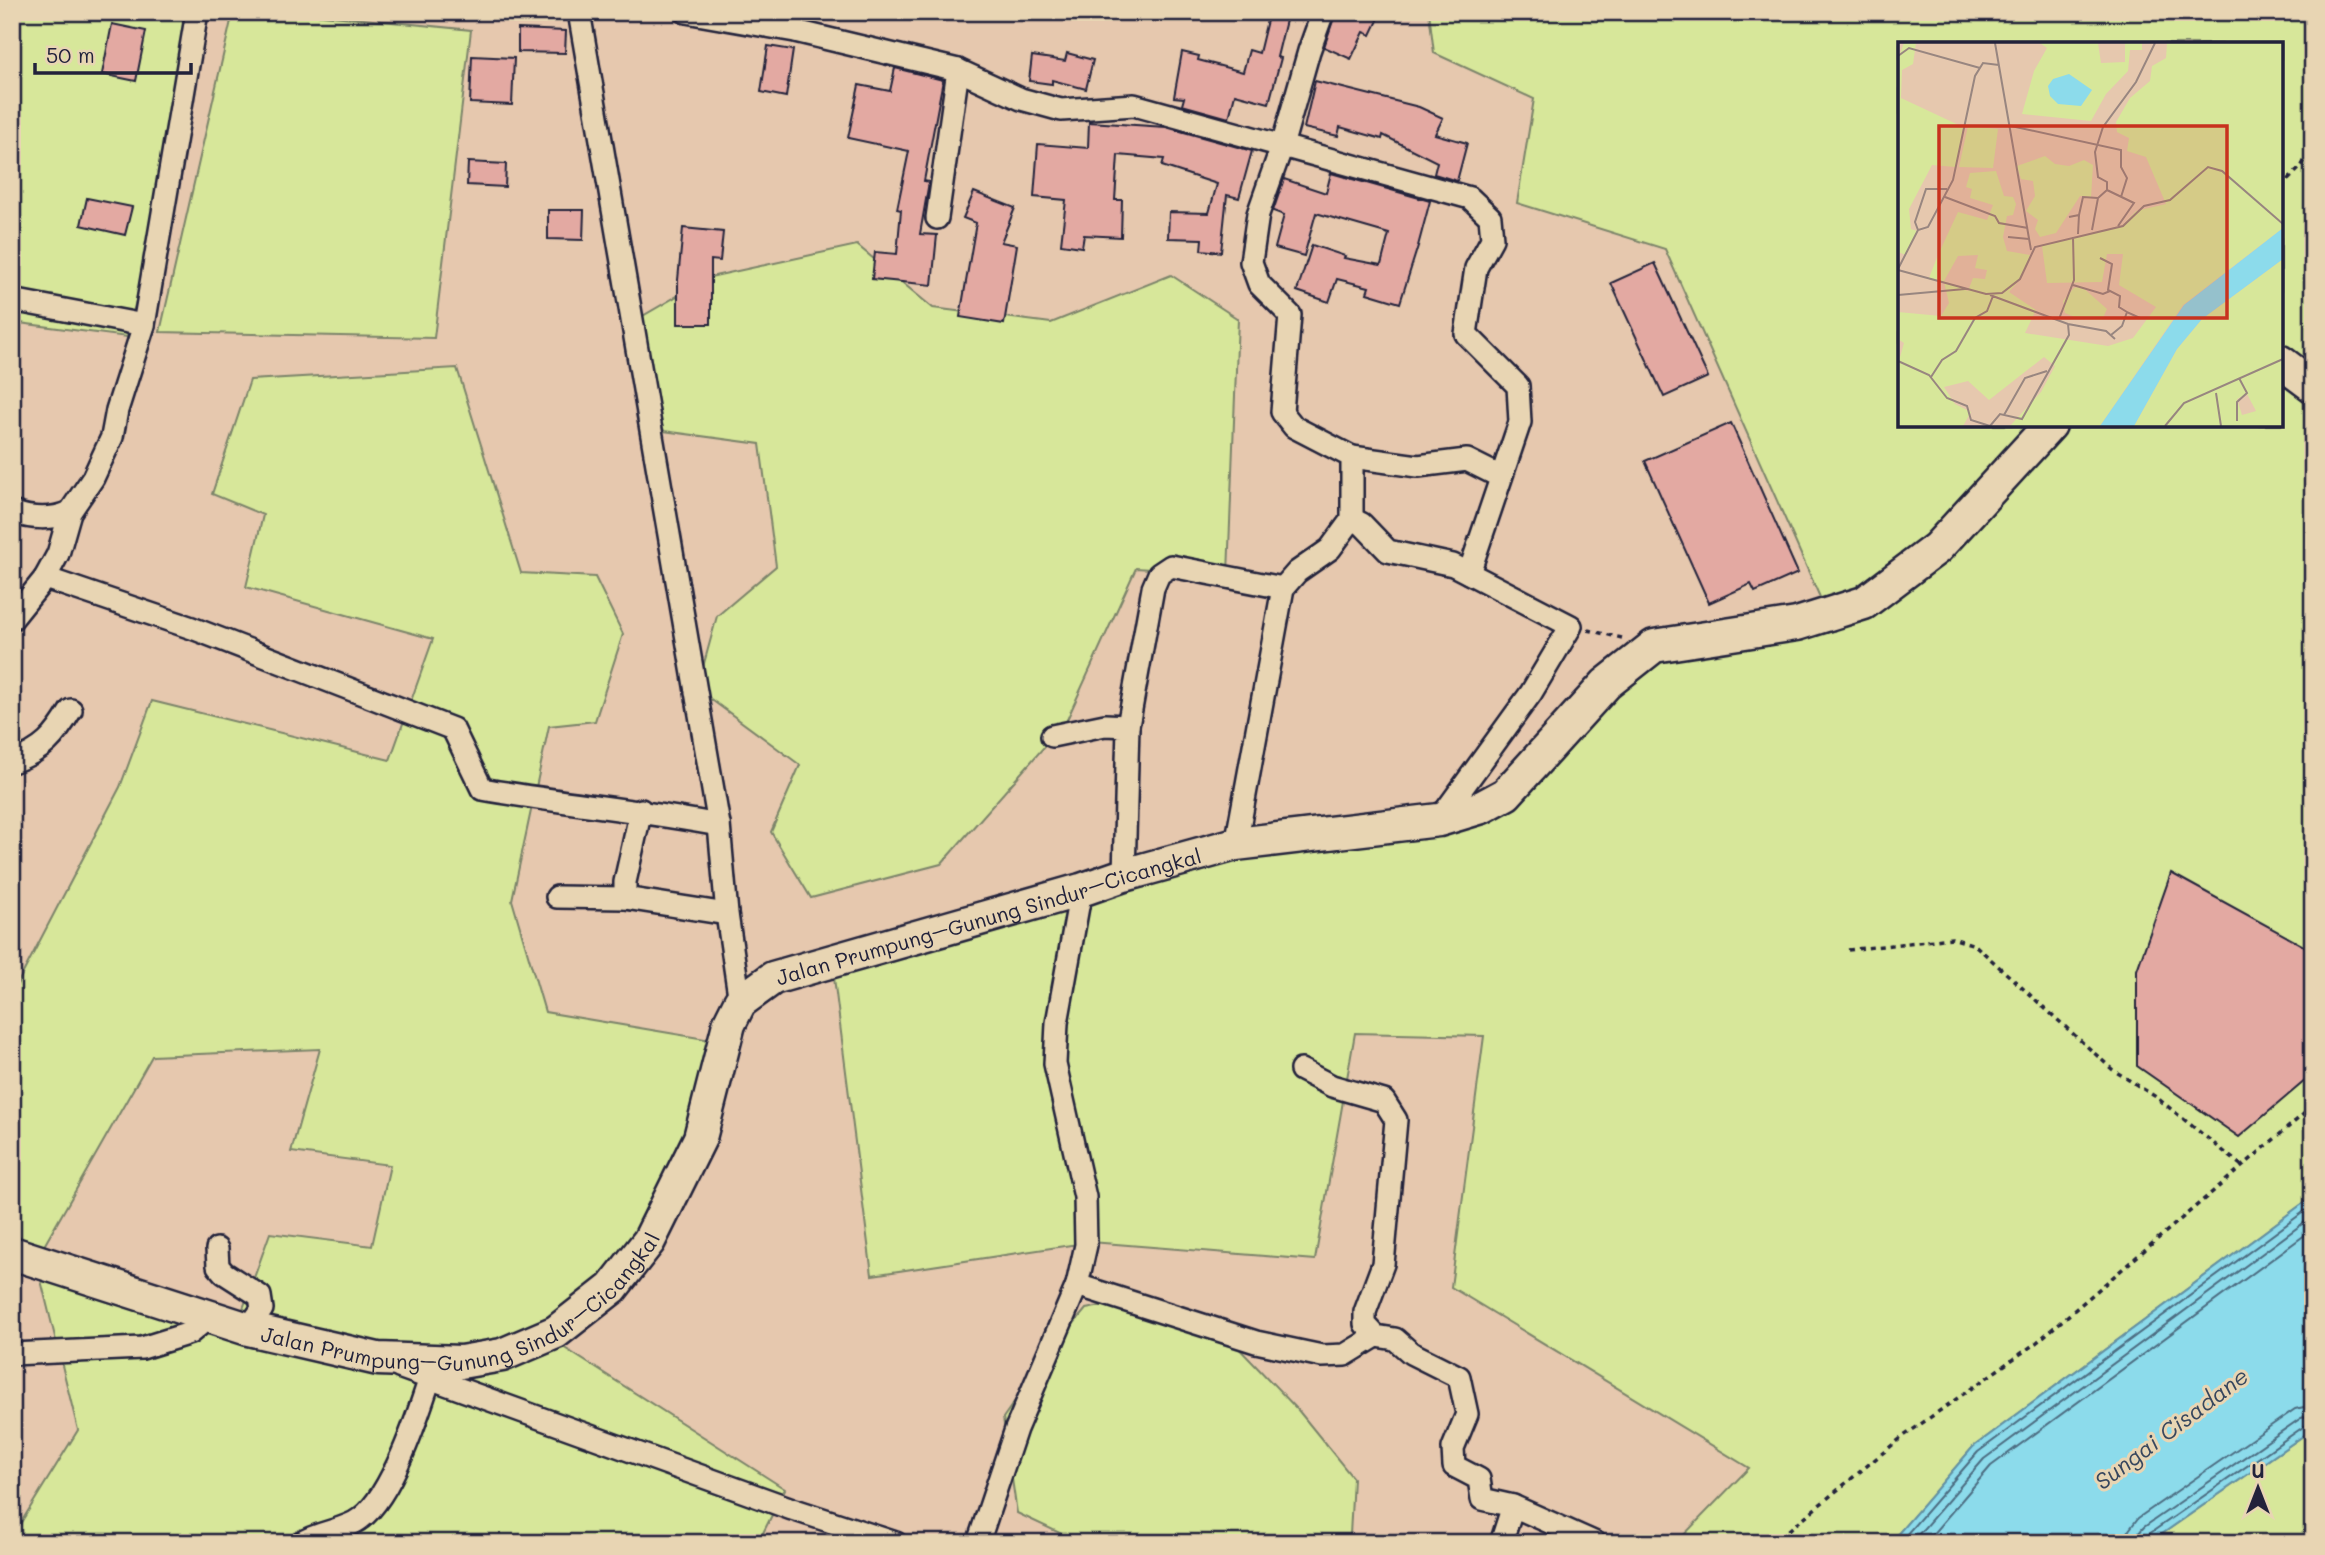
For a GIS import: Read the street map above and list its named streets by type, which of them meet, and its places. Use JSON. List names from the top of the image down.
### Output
{
  "streets": {
    "main road": ["Jalan Prumpung–Gunung Sindur–Cicangkal"]
  },
  "water": ["Sungai Cisadane"],
  "scale_bar": "50 m",
  "north": "top"
}
